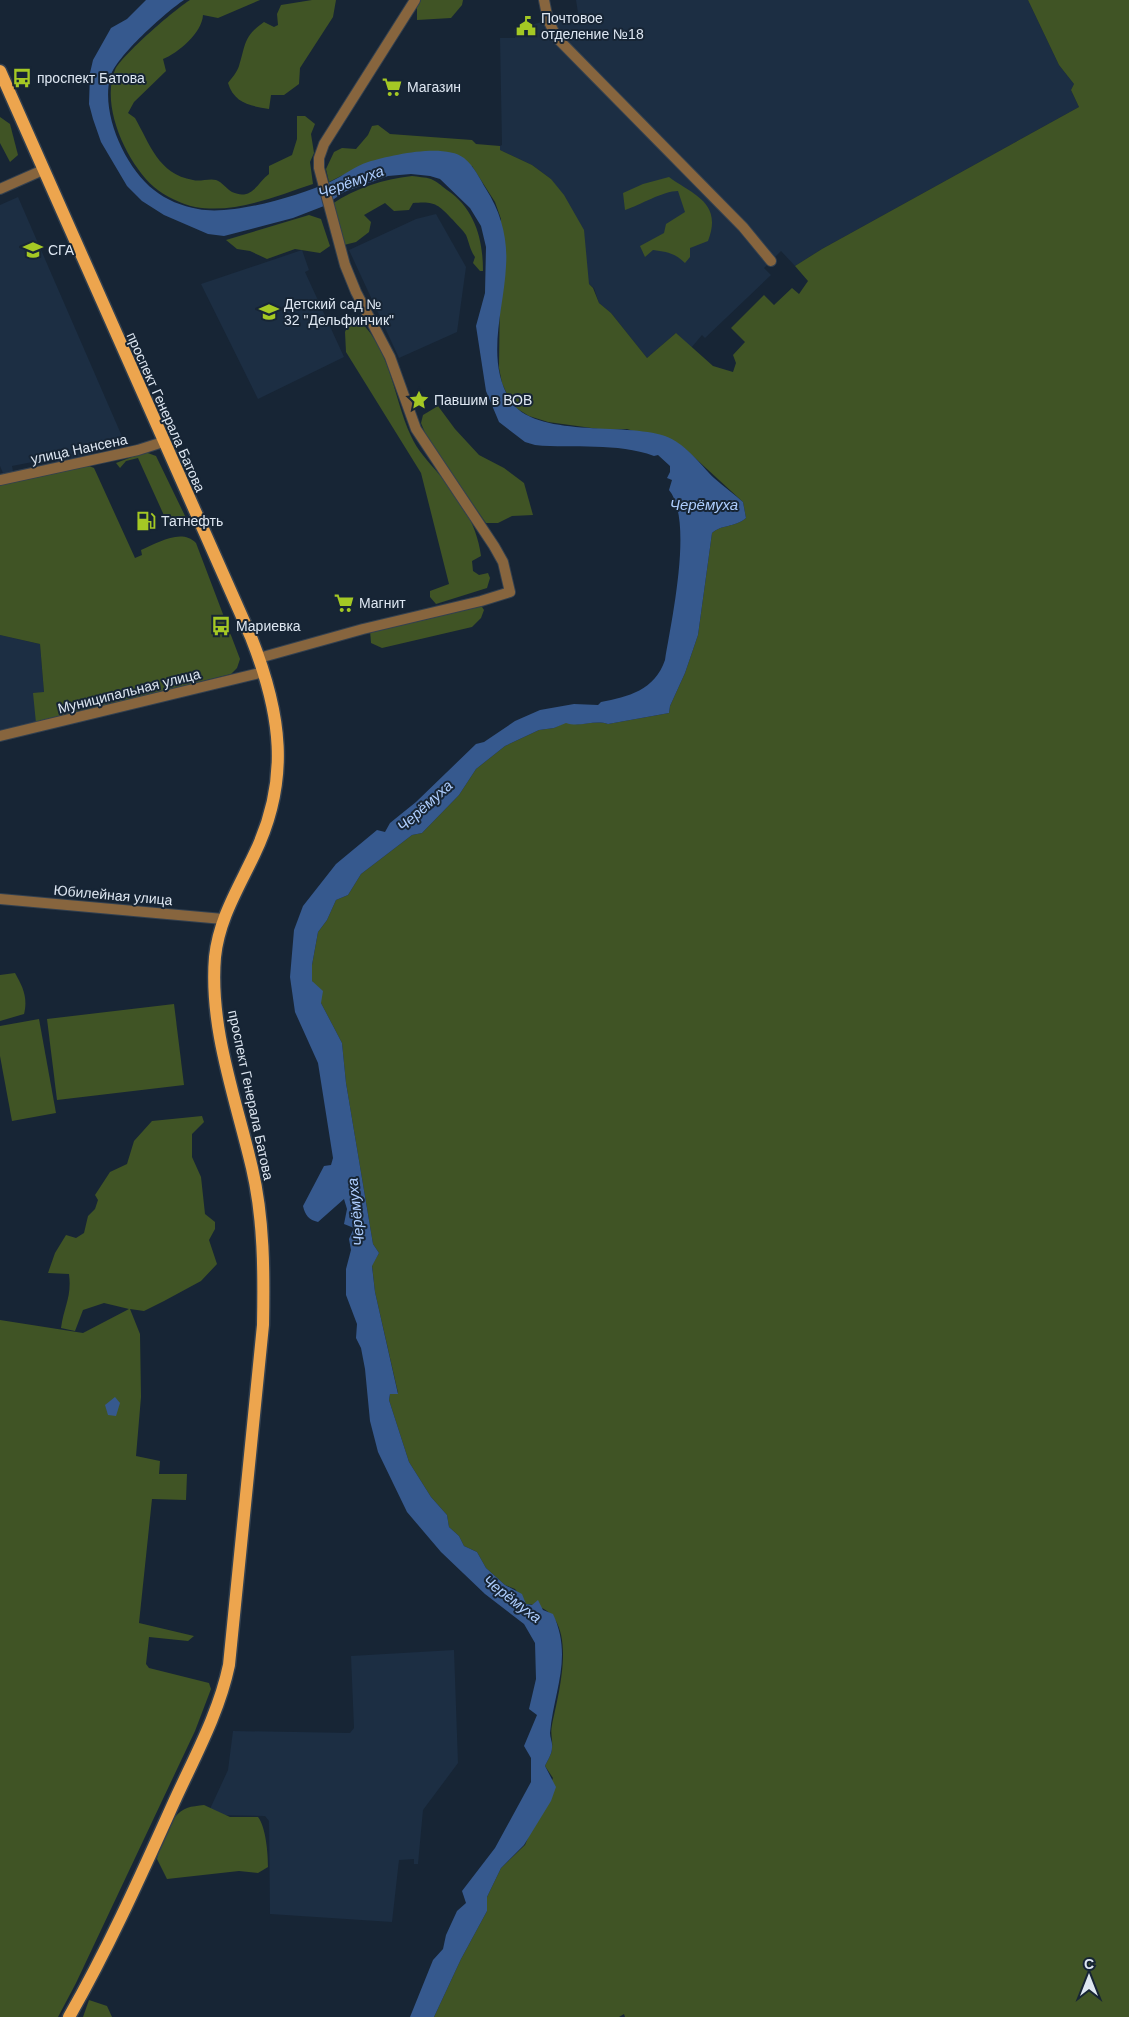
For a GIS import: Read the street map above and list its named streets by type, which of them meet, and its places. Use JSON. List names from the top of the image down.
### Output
{
  "streets": {
    "main road": ["проспект Генерала Батова"],
    "street": ["улица Нансена", "Муниципальная улица", "Юбилейная улица"]
  },
  "crossings": [
    ["проспект Генерала Батова", "улица Нансена"],
    ["проспект Генерала Батова", "Муниципальная улица"],
    ["проспект Генерала Батова", "Юбилейная улица"]
  ],
  "water": ["Черёмуха"],
  "places": {
    "public building": ["Почтовое отделение №18"],
    "bus stop": ["проспект Батова", "Мариевка"],
    "supermarket": ["Магазин", "Магнит"],
    "school or university": ["СГА", "Детский сад № 32 \"Дельфинчик\""],
    "place": ["Павшим в ВОВ"],
    "fuel station": ["Татнефть"]
  },
  "north": "top"
}
